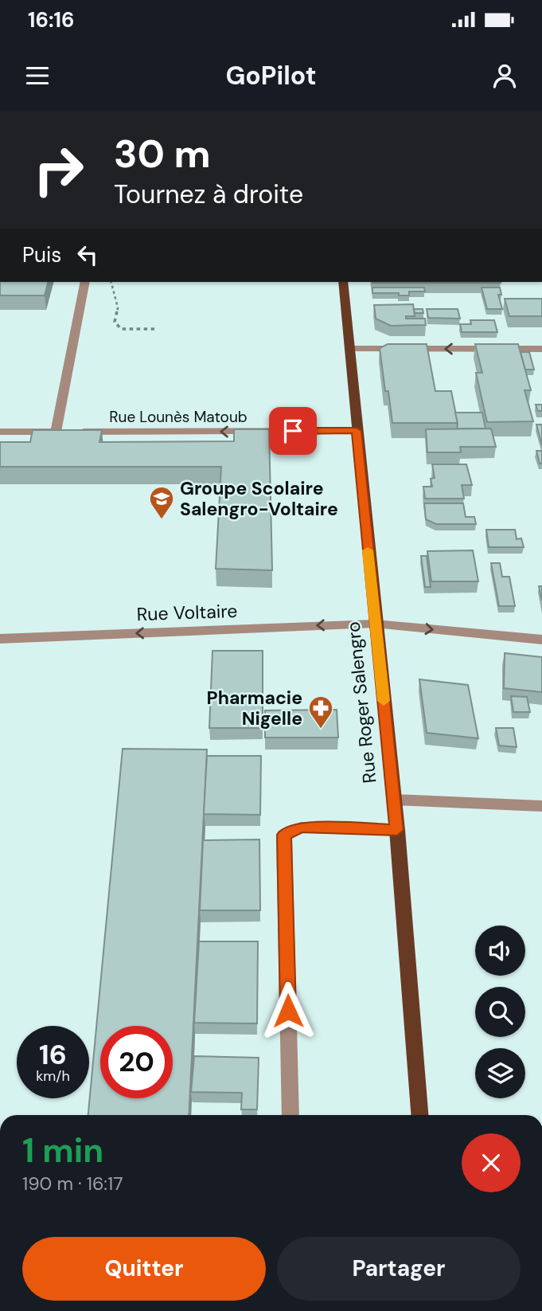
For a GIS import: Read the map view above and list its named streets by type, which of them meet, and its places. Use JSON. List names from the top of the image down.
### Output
{
  "streets": {
    "main road": ["Rue Roger Salengro"],
    "street": ["Rue Lounès Matoub", "Rue Voltaire"]
  },
  "crossings": [
    ["Rue Lounès Matoub", "Rue Roger Salengro"],
    ["Rue Voltaire", "Rue Roger Salengro"]
  ],
  "one_way": ["Rue Lounès Matoub"],
  "places": {
    "school or university": ["Groupe Scolaire Salengro-Voltaire"],
    "pharmacy": ["Pharmacie Nigelle"]
  },
  "page": {
    "status": "16:16",
    "header": "GoPilot",
    "turn": ["30 m", "Tournez à droite"],
    "then": "Puis",
    "speed": "16 km/h",
    "limit": "20",
    "heading": ["1 min", "190 m · 16:17"],
    "buttons": ["Quitter", "Partager"]
  }
}
